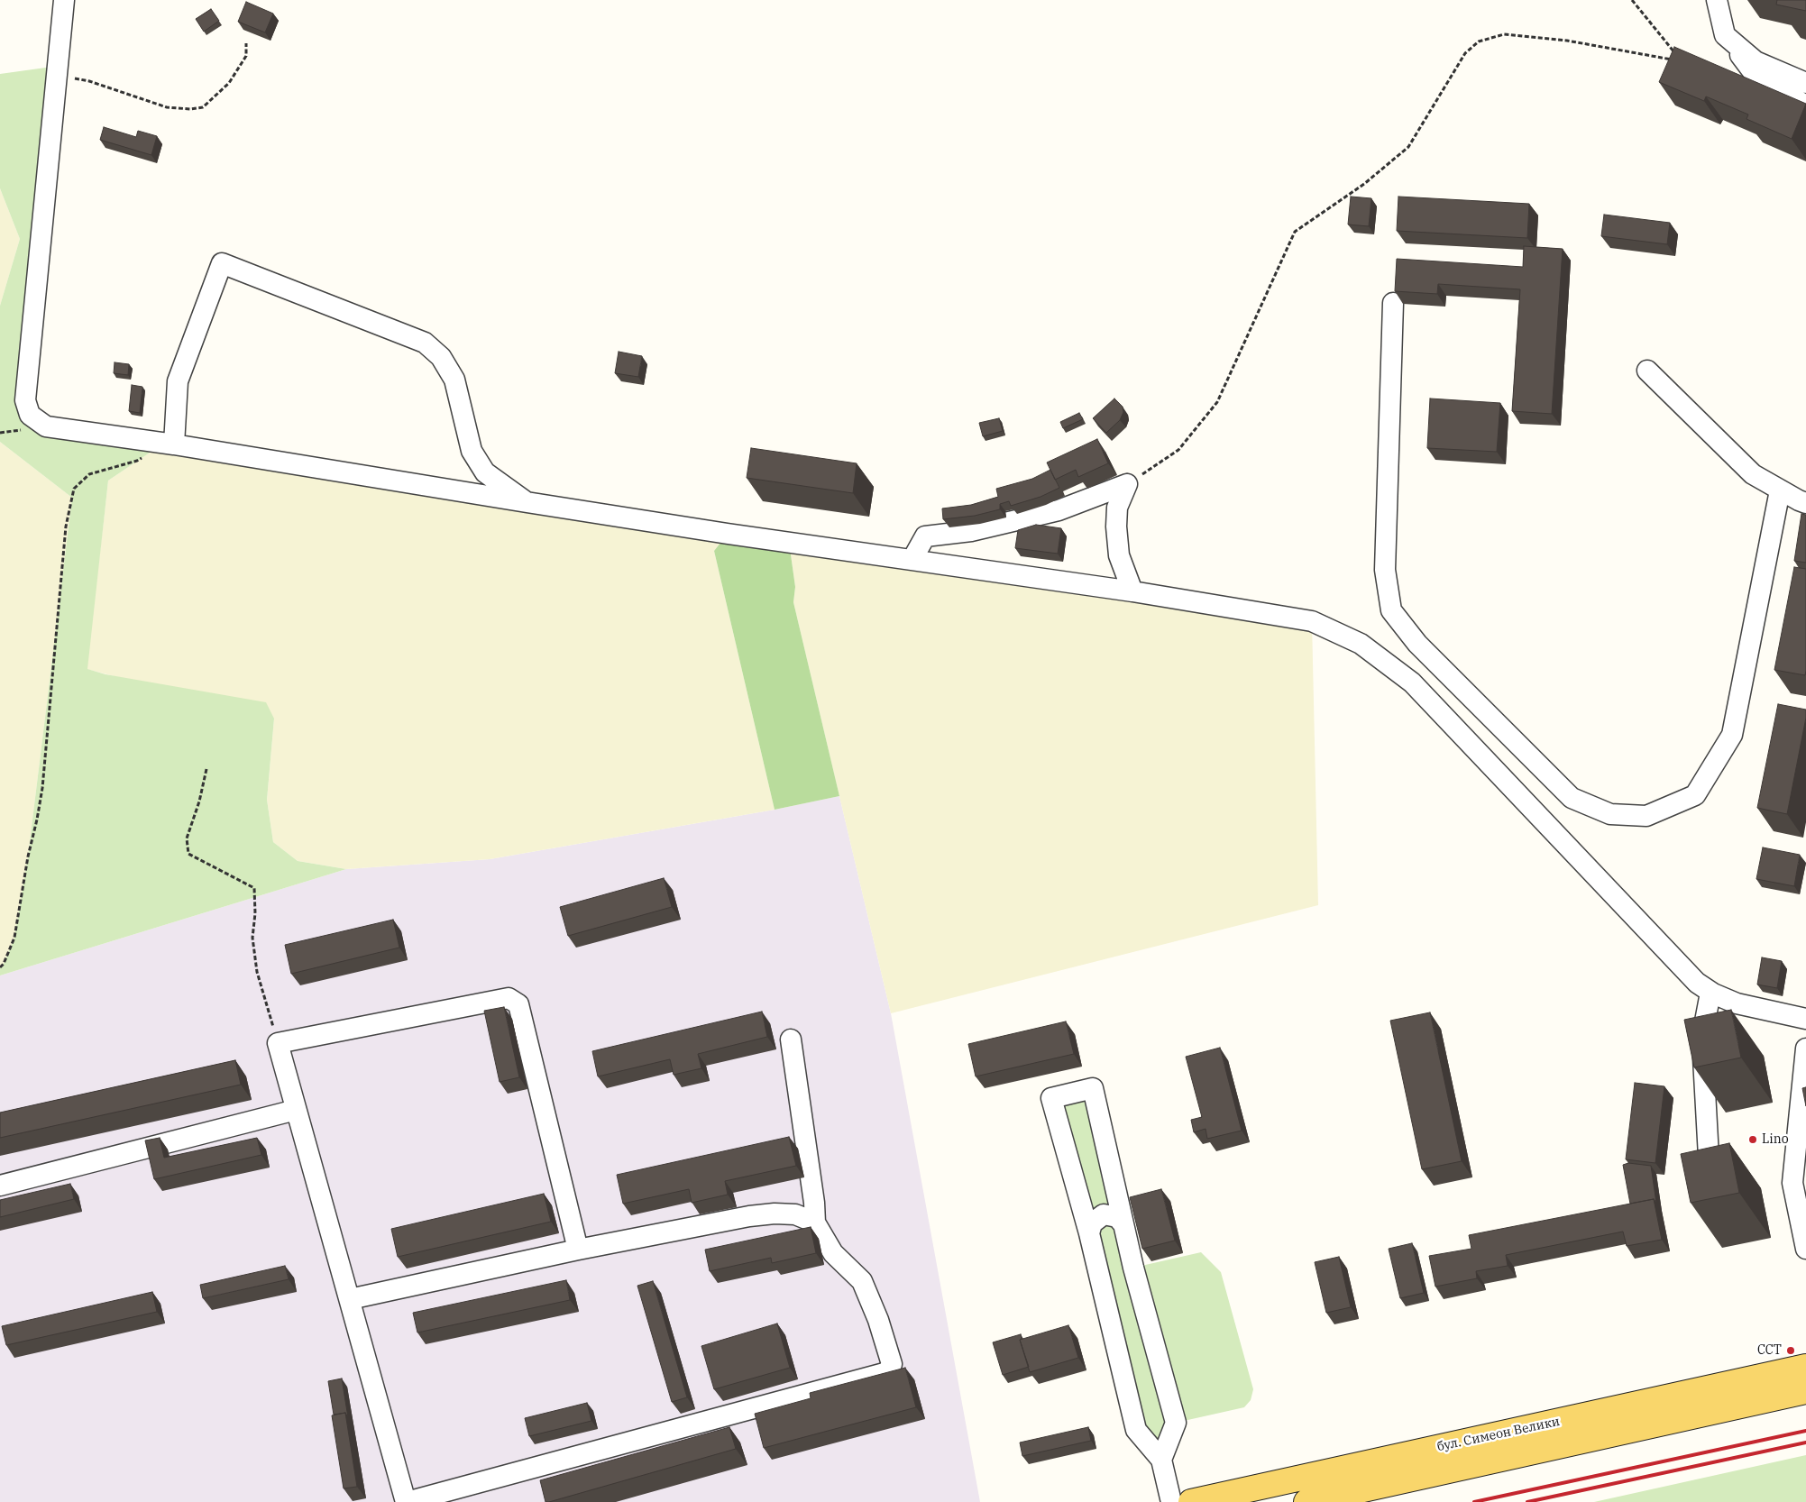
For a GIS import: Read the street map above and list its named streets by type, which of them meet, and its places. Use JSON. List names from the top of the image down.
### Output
{
  "streets": {
    "main road": ["бул. Симеон Велики"]
  },
  "places": ["Lino", "ССТ"]
}
